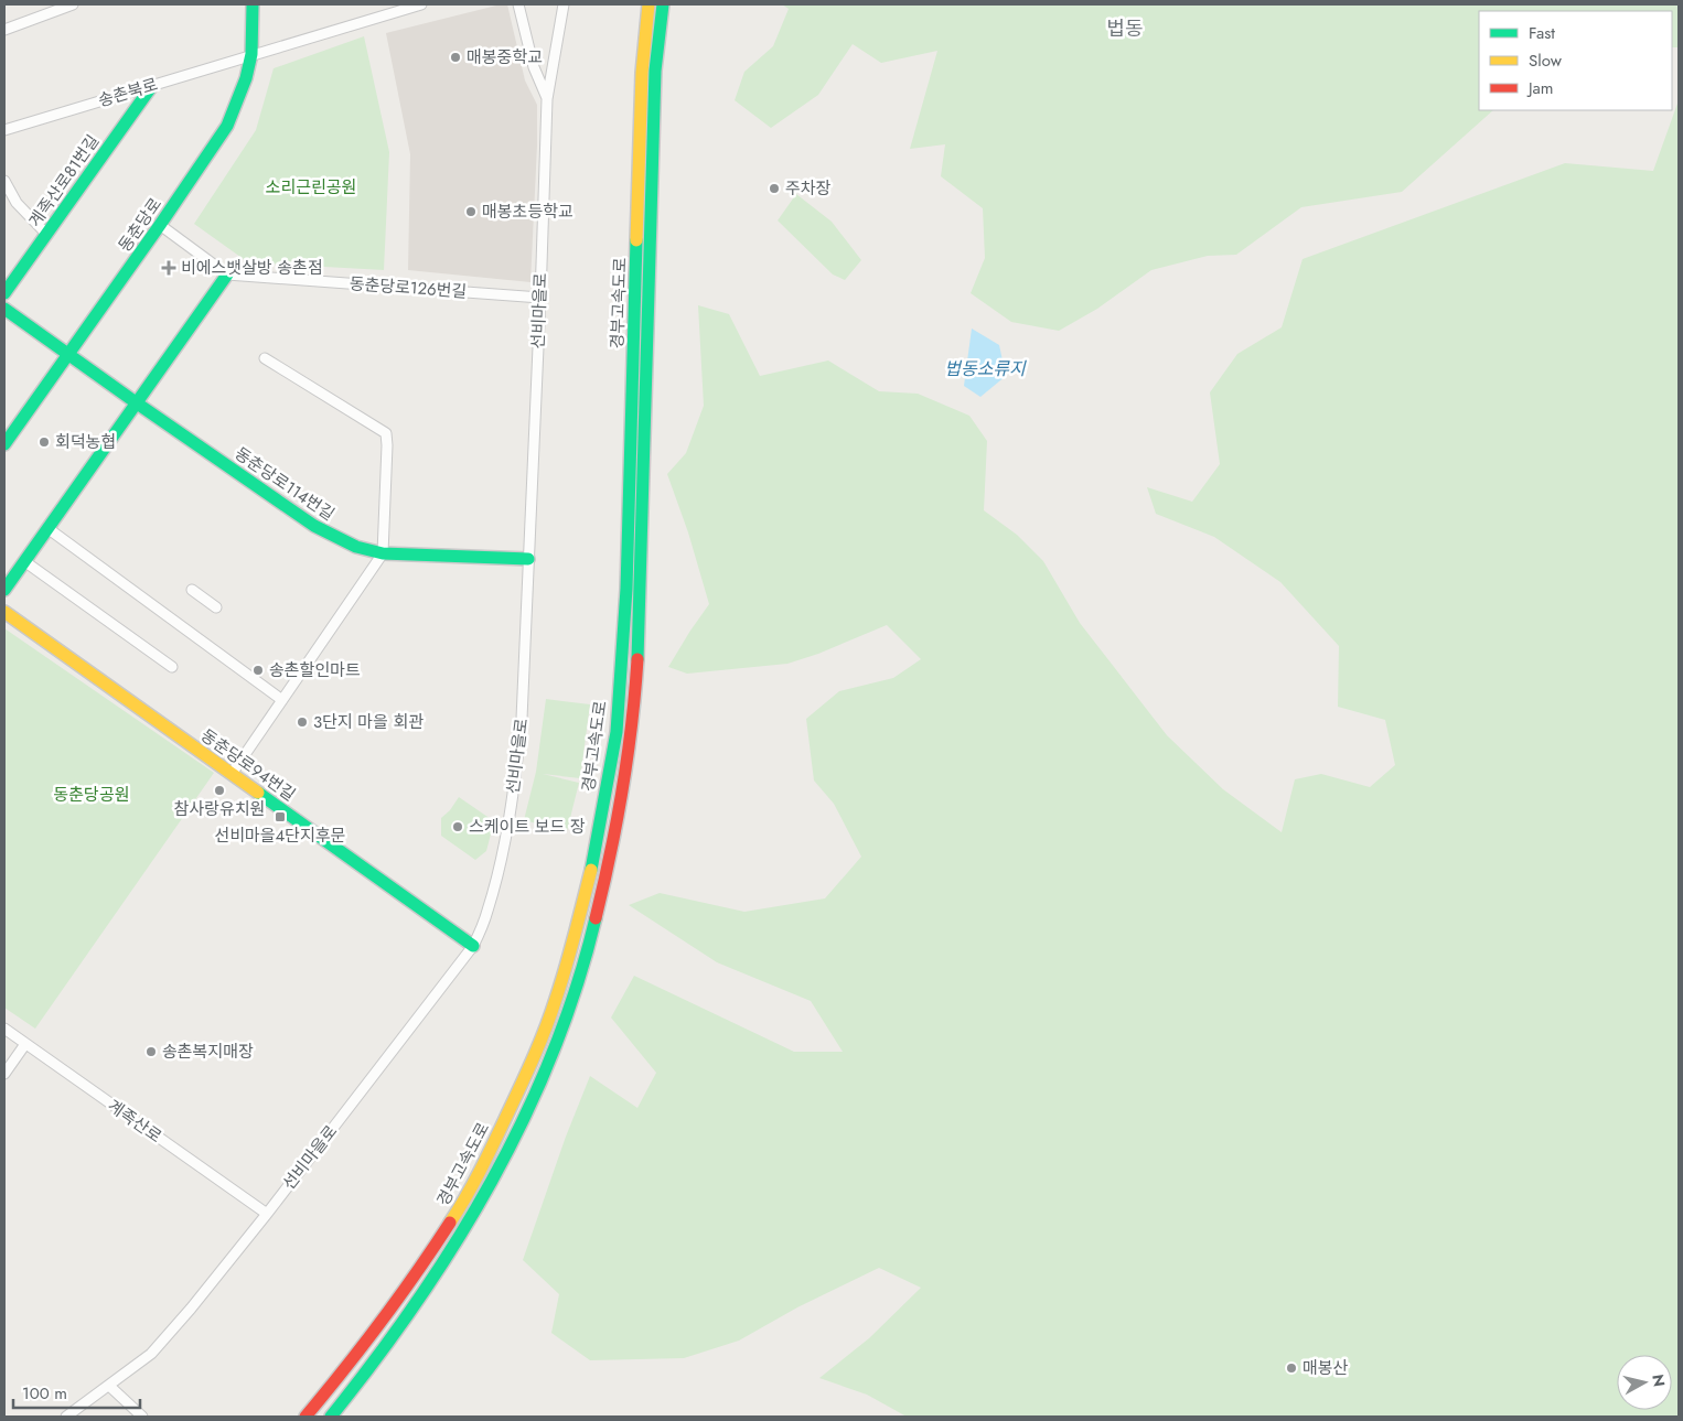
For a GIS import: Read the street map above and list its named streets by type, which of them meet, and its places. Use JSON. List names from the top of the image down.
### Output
{
  "streets": {
    "main road": [
      "계족산로81번길",
      "동춘당로",
      "경부고속도로",
      "동춘당로114번길",
      "동춘당로94번길"
    ],
    "street": [
      "송촌북로",
      "동춘당로126번길",
      "선비마을로",
      "계족산로"
    ]
  },
  "crossings": [
    ["송촌북로", "계족산로81번길"],
    ["송촌북로", "동춘당로"],
    ["동춘당로", "동춘당로114번길"],
    ["동춘당로126번길", "선비마을로"],
    ["선비마을로", "동춘당로114번길"],
    ["선비마을로", "동춘당로94번길"],
    ["선비마을로", "계족산로"]
  ],
  "districts": ["법동"],
  "water": ["법동소류지"],
  "parks": ["소리근린공원", "동춘당공원"],
  "places": {
    "other": [
      "매봉중학교",
      "주차장",
      "매봉초등학교",
      "회덕농협",
      "송촌할인마트",
      "3단지 마을 회관",
      "참사랑유치원",
      "스케이트 보드 장",
      "송촌복지매장",
      "매봉산"
    ],
    "health": ["비에스뱃살방 송촌점"],
    "transit": ["선비마을4단지후문"]
  },
  "legend": ["Fast", "Slow", "Jam"],
  "scale_bar": "100 m",
  "north": "right"
}
